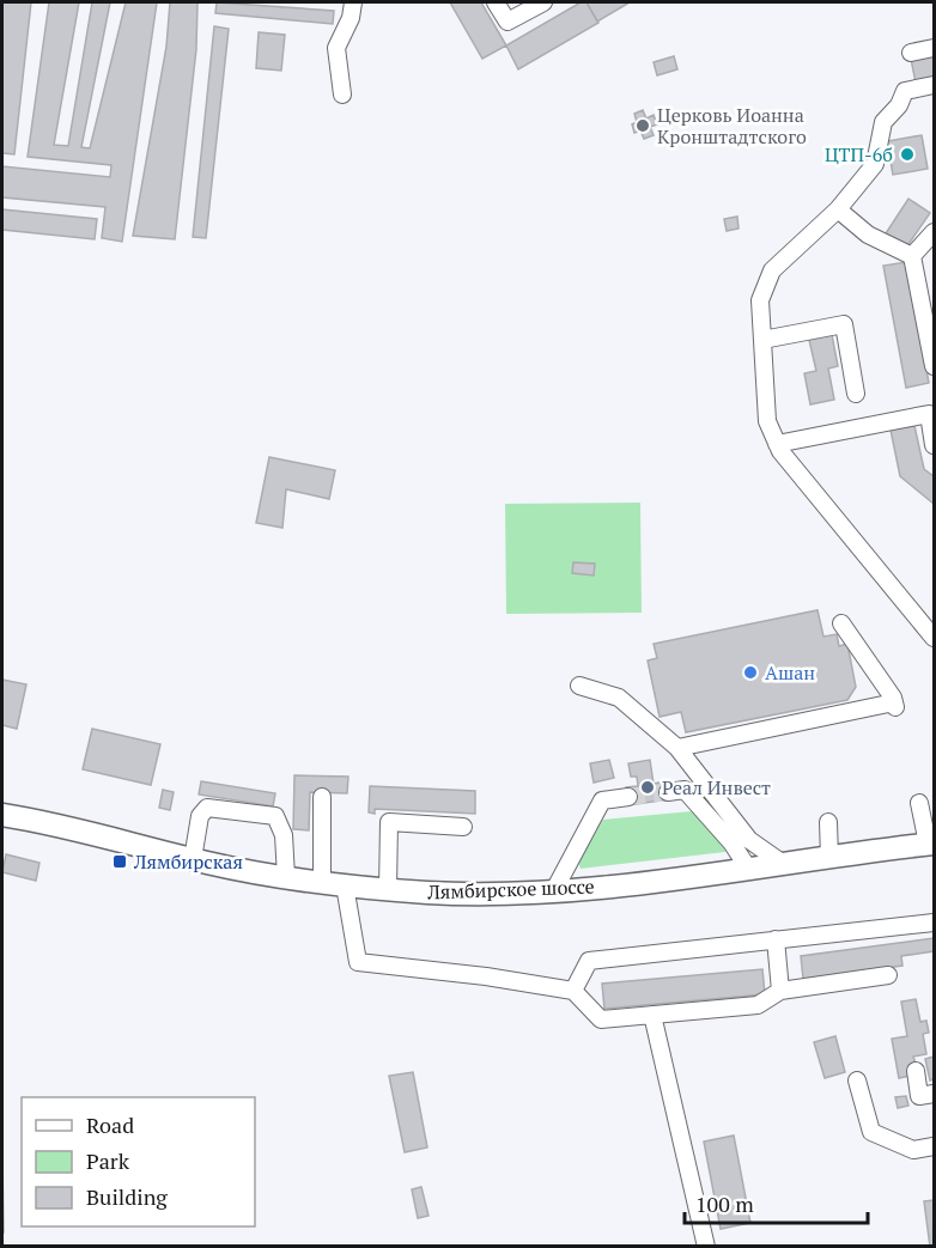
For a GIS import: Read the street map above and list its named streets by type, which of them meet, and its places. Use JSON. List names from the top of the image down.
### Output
{
  "streets": {
    "main road": ["Лямбирское шоссе"]
  },
  "places": {
    "other": [
      "Церковь Иоанна Кронштадтского",
      "ЦТП-6б",
      "Ашан",
      "Реал Инвест"
    ],
    "transit": ["Лямбирская"]
  },
  "legend": ["Road", "Park", "Building"],
  "scale_bar": "100 m"
}
